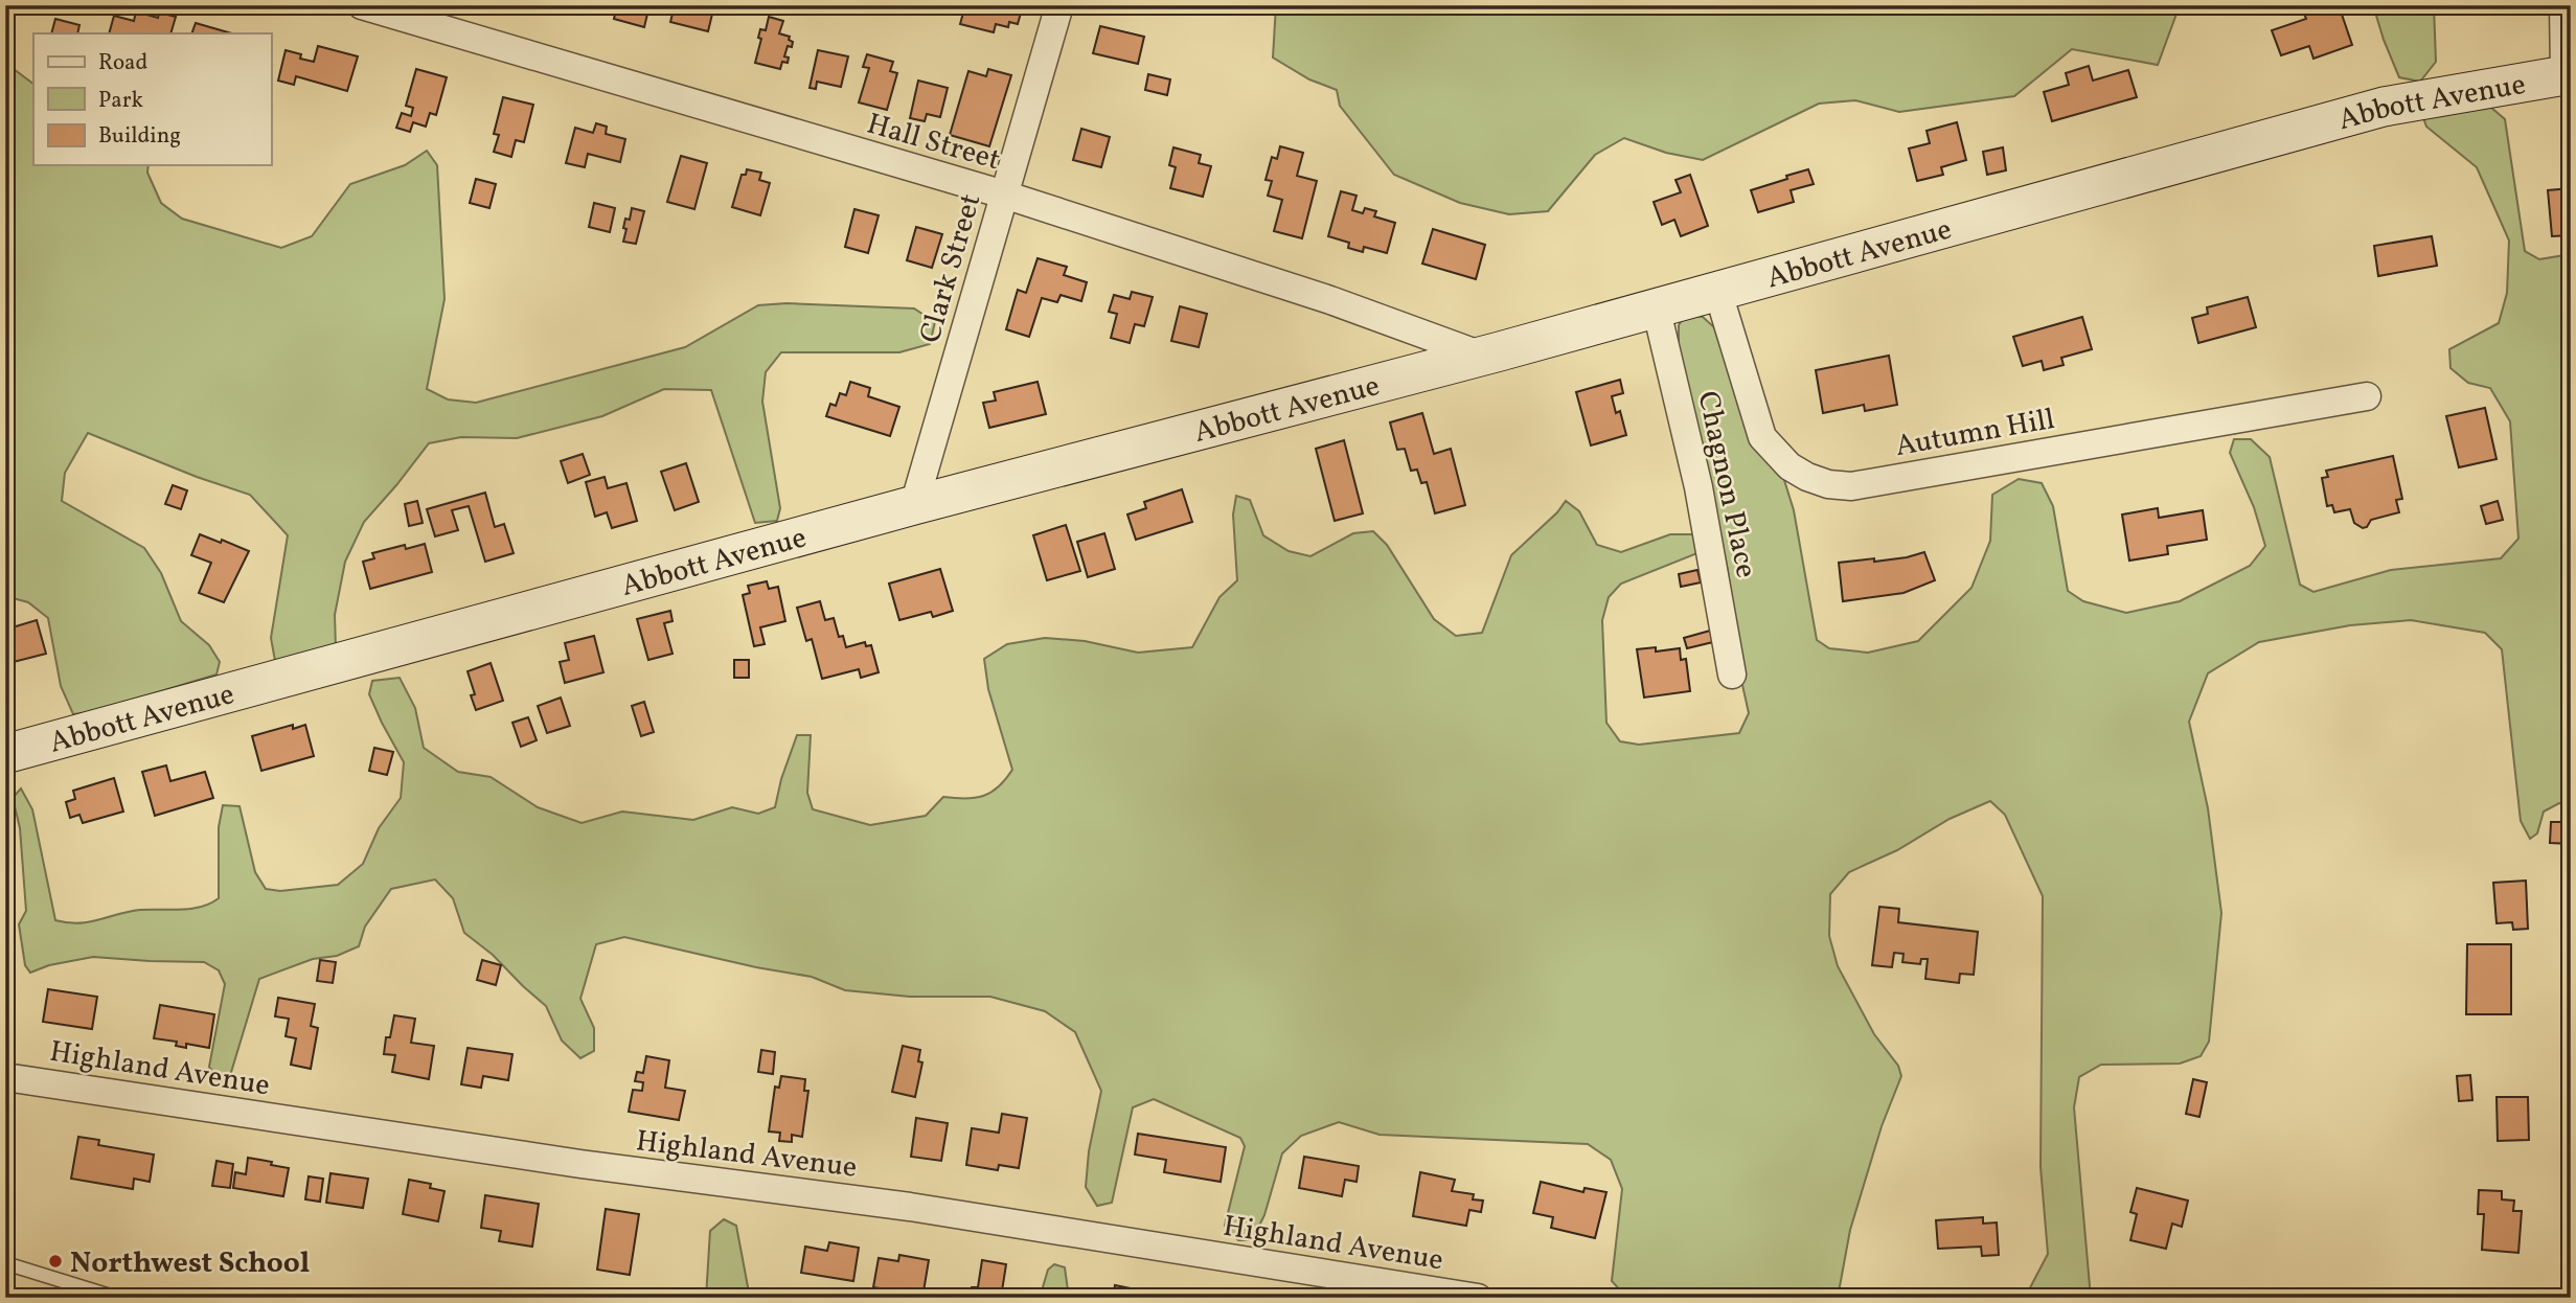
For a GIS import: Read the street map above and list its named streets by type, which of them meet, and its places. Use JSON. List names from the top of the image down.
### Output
{
  "streets": {
    "street": [
      "Abbott Avenue",
      "Hall Street",
      "Clark Street",
      "Autumn Hill",
      "Chagnon Place",
      "Highland Avenue"
    ]
  },
  "crossings": [
    ["Abbott Avenue", "Hall Street"],
    ["Abbott Avenue", "Clark Street"],
    ["Abbott Avenue", "Autumn Hill"],
    ["Abbott Avenue", "Chagnon Place"],
    ["Hall Street", "Clark Street"]
  ],
  "places": ["Northwest School"],
  "legend": ["Road", "Park", "Building"]
}
